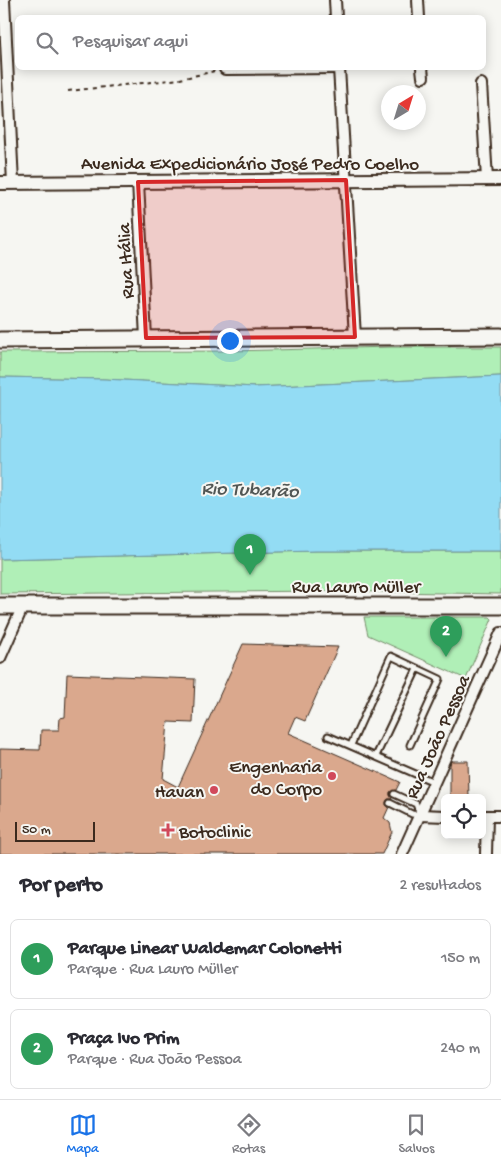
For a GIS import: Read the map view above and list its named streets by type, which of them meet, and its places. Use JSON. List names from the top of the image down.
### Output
{
  "streets": {
    "main road": ["Rua Lauro Müller"],
    "street": ["Avenida Expedicionário José Pedro Coelho", "Rua Itália", "Rua João Pessoa"]
  },
  "crossings": [
    ["Avenida Expedicionário José Pedro Coelho", "Rua Itália"]
  ],
  "water": ["Rio Tubarão"],
  "places": {
    "other": ["Engenharia do Corpo", "Havan"],
    "health": ["Botoclinic"]
  },
  "scale_bar": "50 m",
  "north": "top right",
  "page": {
    "search": "Pesquisar aqui",
    "pins": ["1", "2"],
    "scale": "50 m",
    "heading": ["Por perto", "2 resultados"],
    "list": [
      {
        "mark": "1",
        "name": "Parque Linear Waldemar Colonetti",
        "note": "Parque · Rua Lauro Müller",
        "value": "150 m"
      },
      {
        "mark": "2",
        "name": "Praça Ivo Prim",
        "note": "Parque · Rua João Pessoa",
        "value": "240 m"
      }
    ],
    "nav": ["Mapa", "Rotas", "Salvos"]
  }
}
